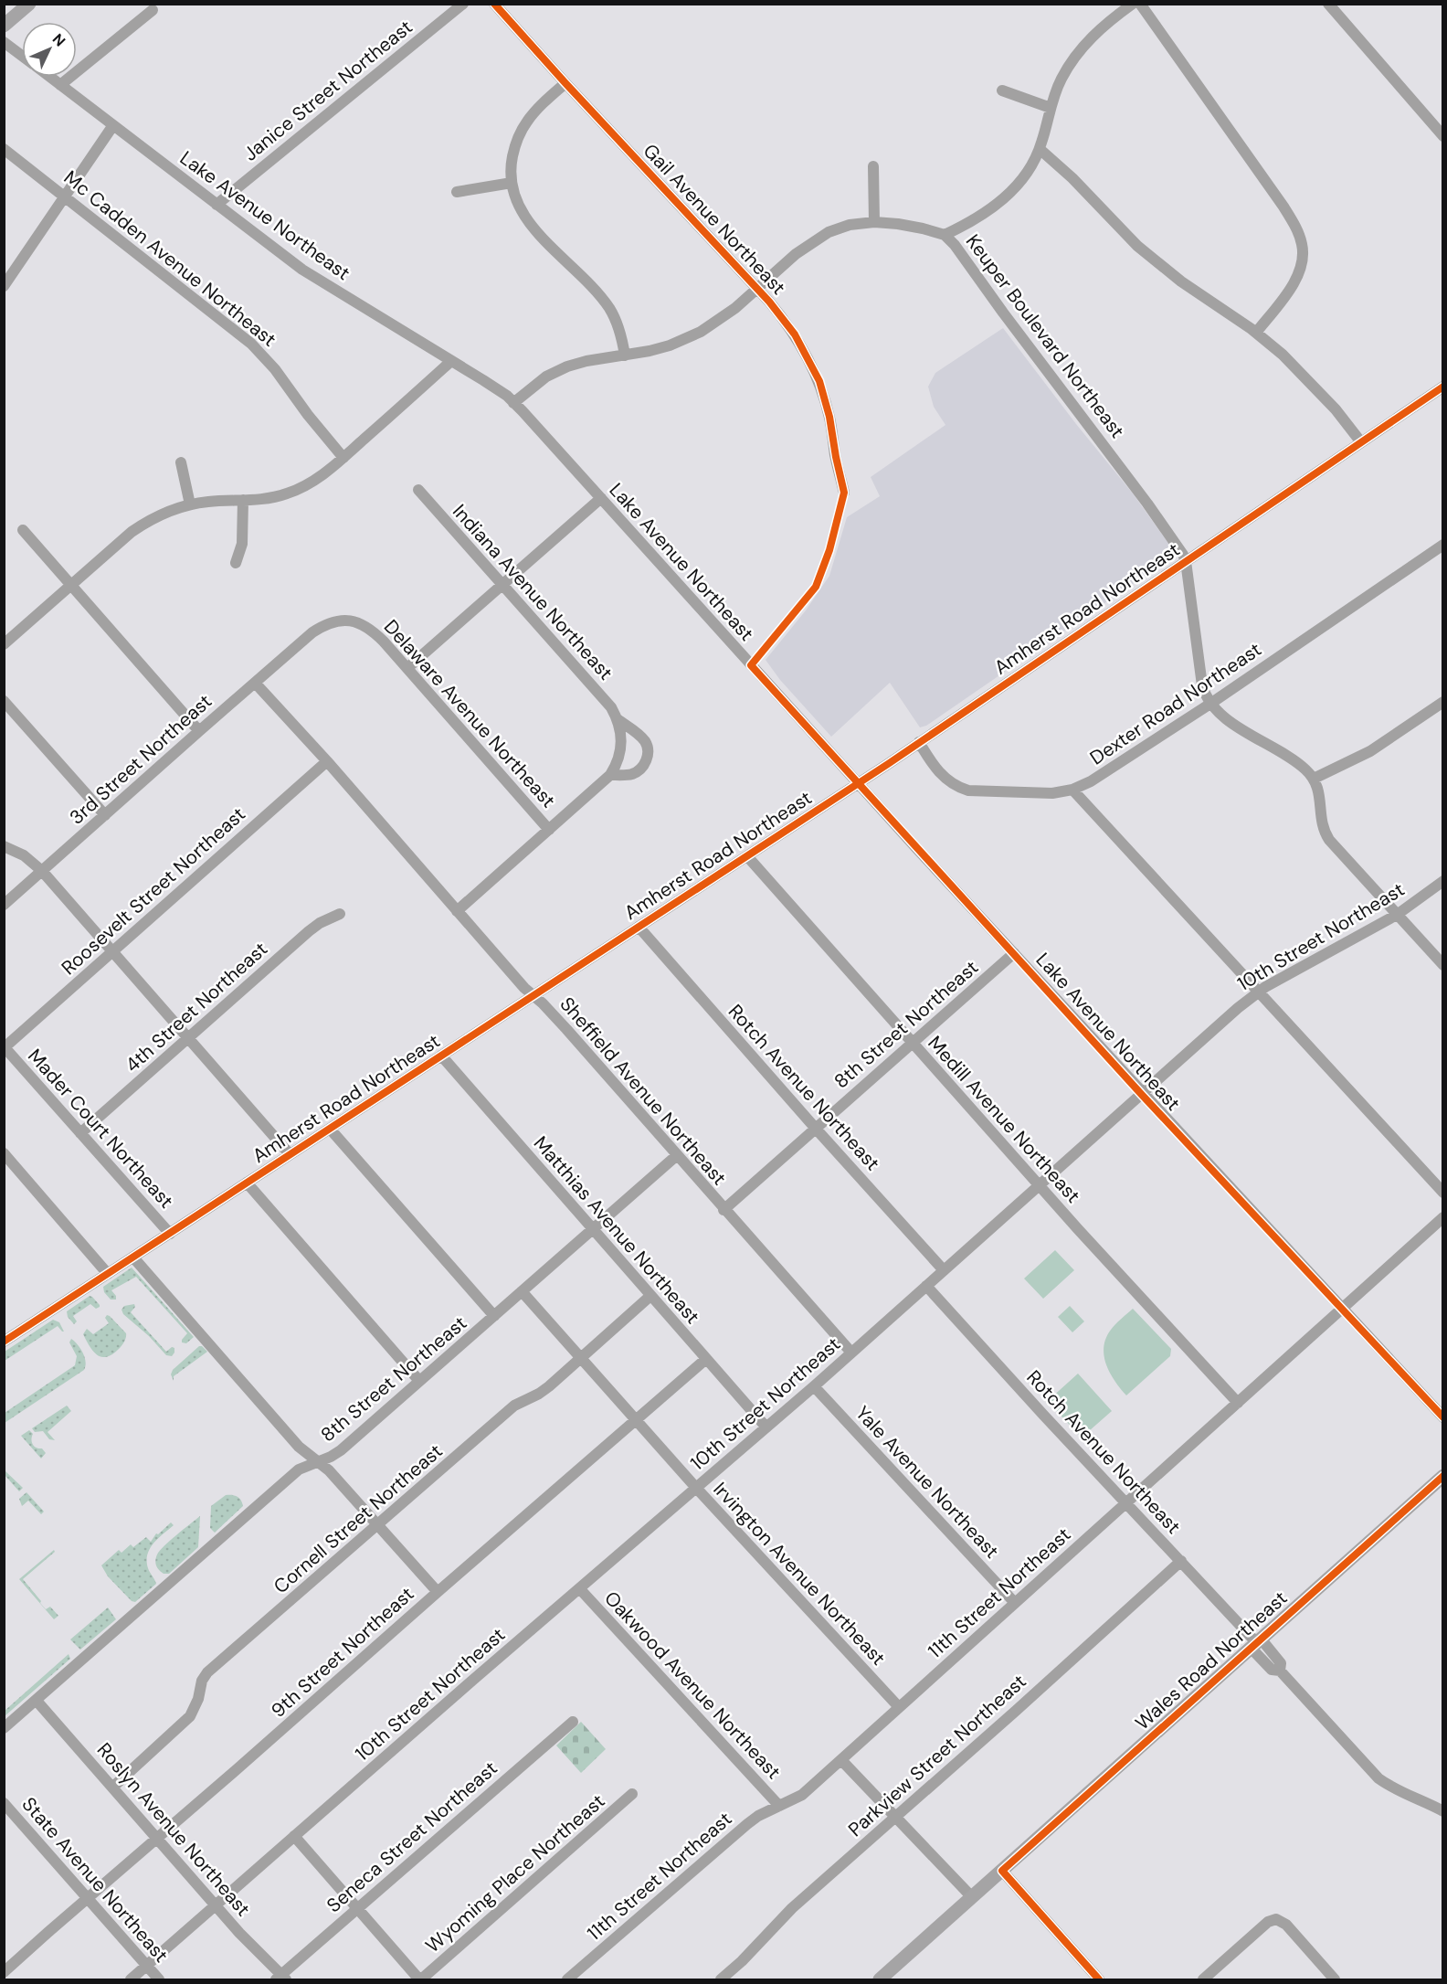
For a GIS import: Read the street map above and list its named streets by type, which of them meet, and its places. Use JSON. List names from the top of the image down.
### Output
{
  "streets": {
    "main road": ["Wales Road Northeast"],
    "street": [
      "Janice Street Northeast",
      "Lake Avenue Northeast",
      "Gail Avenue Northeast",
      "Mc Cadden Avenue Northeast",
      "Keuper Boulevard Northeast",
      "Indiana Avenue Northeast",
      "Amherst Road Northeast",
      "Dexter Road Northeast",
      "Delaware Avenue Northeast",
      "3rd Street Northeast",
      "Roosevelt Street Northeast",
      "10th Street Northeast",
      "4th Street Northeast",
      "8th Street Northeast",
      "Rotch Avenue Northeast",
      "Sheffield Avenue Northeast",
      "Medill Avenue Northeast",
      "Mader Court Northeast",
      "Matthias Avenue Northeast",
      "Yale Avenue Northeast",
      "Cornell Street Northeast",
      "Irvington Avenue Northeast",
      "11th Street Northeast",
      "9th Street Northeast",
      "Oakwood Avenue Northeast",
      "Parkview Street Northeast",
      "Roslyn Avenue Northeast",
      "Seneca Street Northeast",
      "Wyoming Place Northeast",
      "State Avenue Northeast"
    ]
  },
  "crossings": [
    ["Janice Street Northeast", "Lake Avenue Northeast"],
    ["Lake Avenue Northeast", "Keuper Boulevard Northeast"],
    ["Lake Avenue Northeast", "Amherst Road Northeast"],
    ["Lake Avenue Northeast", "10th Street Northeast"],
    ["Lake Avenue Northeast", "8th Street Northeast"],
    ["Lake Avenue Northeast", "11th Street Northeast"],
    ["Gail Avenue Northeast", "Keuper Boulevard Northeast"],
    ["Keuper Boulevard Northeast", "Amherst Road Northeast"],
    ["Amherst Road Northeast", "Dexter Road Northeast"],
    ["Amherst Road Northeast", "Rotch Avenue Northeast"],
    ["Amherst Road Northeast", "Sheffield Avenue Northeast"],
    ["Amherst Road Northeast", "Medill Avenue Northeast"],
    ["Amherst Road Northeast", "Mader Court Northeast"],
    ["Amherst Road Northeast", "Matthias Avenue Northeast"],
    ["Delaware Avenue Northeast", "3rd Street Northeast"],
    ["3rd Street Northeast", "Sheffield Avenue Northeast"],
    ["Roosevelt Street Northeast", "Sheffield Avenue Northeast"],
    ["Roosevelt Street Northeast", "Mader Court Northeast"],
    ["10th Street Northeast", "Rotch Avenue Northeast"],
    ["10th Street Northeast", "Sheffield Avenue Northeast"],
    ["10th Street Northeast", "Medill Avenue Northeast"],
    ["10th Street Northeast", "Matthias Avenue Northeast"],
    ["10th Street Northeast", "Yale Avenue Northeast"],
    ["10th Street Northeast", "Irvington Avenue Northeast"],
    ["10th Street Northeast", "Oakwood Avenue Northeast"],
    ["10th Street Northeast", "Roslyn Avenue Northeast"],
    ["10th Street Northeast", "State Avenue Northeast"],
    ["4th Street Northeast", "Mader Court Northeast"],
    ["8th Street Northeast", "Rotch Avenue Northeast"],
    ["8th Street Northeast", "Sheffield Avenue Northeast"],
    ["8th Street Northeast", "Medill Avenue Northeast"],
    ["8th Street Northeast", "Matthias Avenue Northeast"],
    ["8th Street Northeast", "Irvington Avenue Northeast"],
    ["8th Street Northeast", "Roslyn Avenue Northeast"],
    ["Rotch Avenue Northeast", "11th Street Northeast"],
    ["Rotch Avenue Northeast", "Wales Road Northeast"],
    ["Rotch Avenue Northeast", "Parkview Street Northeast"],
    ["Medill Avenue Northeast", "11th Street Northeast"],
    ["Matthias Avenue Northeast", "Cornell Street Northeast"],
    ["Matthias Avenue Northeast", "9th Street Northeast"],
    ["Yale Avenue Northeast", "11th Street Northeast"],
    ["Cornell Street Northeast", "Irvington Avenue Northeast"],
    ["Cornell Street Northeast", "Roslyn Avenue Northeast"],
    ["Irvington Avenue Northeast", "11th Street Northeast"],
    ["Irvington Avenue Northeast", "9th Street Northeast"],
    ["11th Street Northeast", "Oakwood Avenue Northeast"],
    ["9th Street Northeast", "Roslyn Avenue Northeast"],
    ["9th Street Northeast", "State Avenue Northeast"],
    ["Roslyn Avenue Northeast", "Seneca Street Northeast"]
  ],
  "north": "top right"
}
